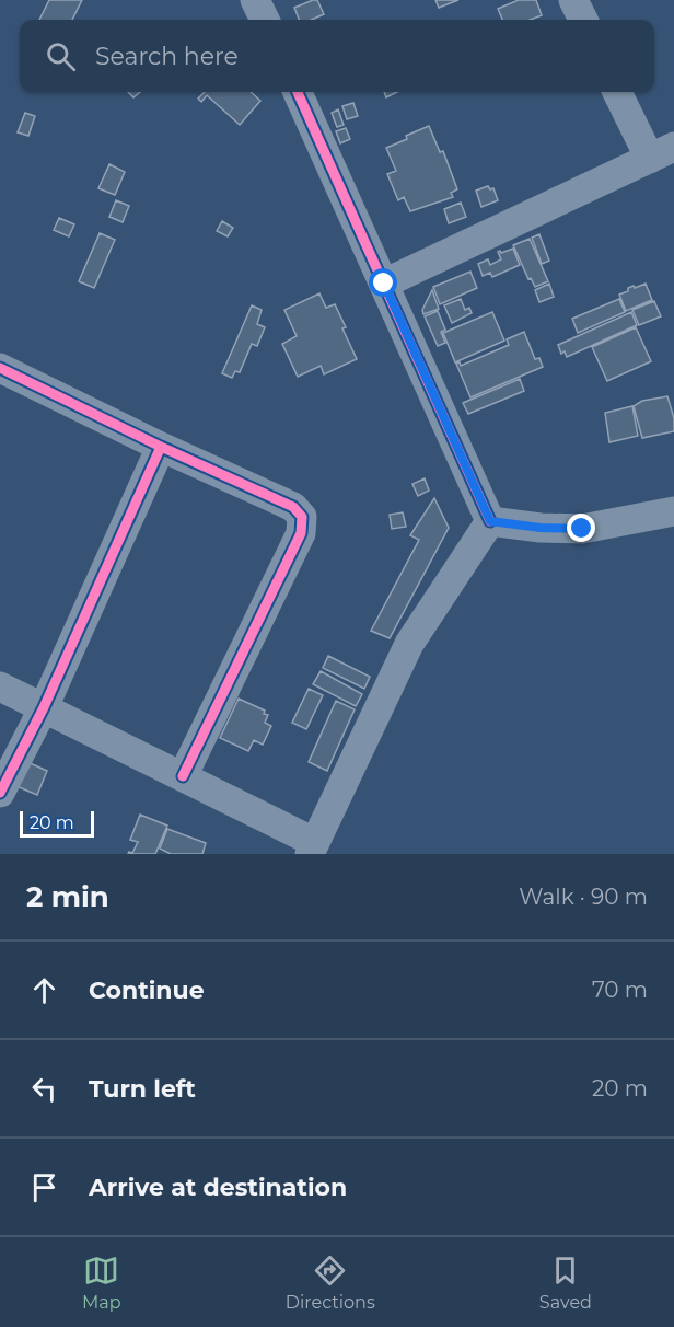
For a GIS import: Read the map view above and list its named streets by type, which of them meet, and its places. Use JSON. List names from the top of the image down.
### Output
{
  "scale_bar": "20 m",
  "page": {
    "search": "Search here",
    "scale": "20 m",
    "heading": ["2 min", "Walk · 90 m"],
    "list": [
      ["Continue", "70 m"],
      ["Turn left", "20 m"],
      "Arrive at destination"
    ],
    "nav": ["Map", "Directions", "Saved"]
  }
}
